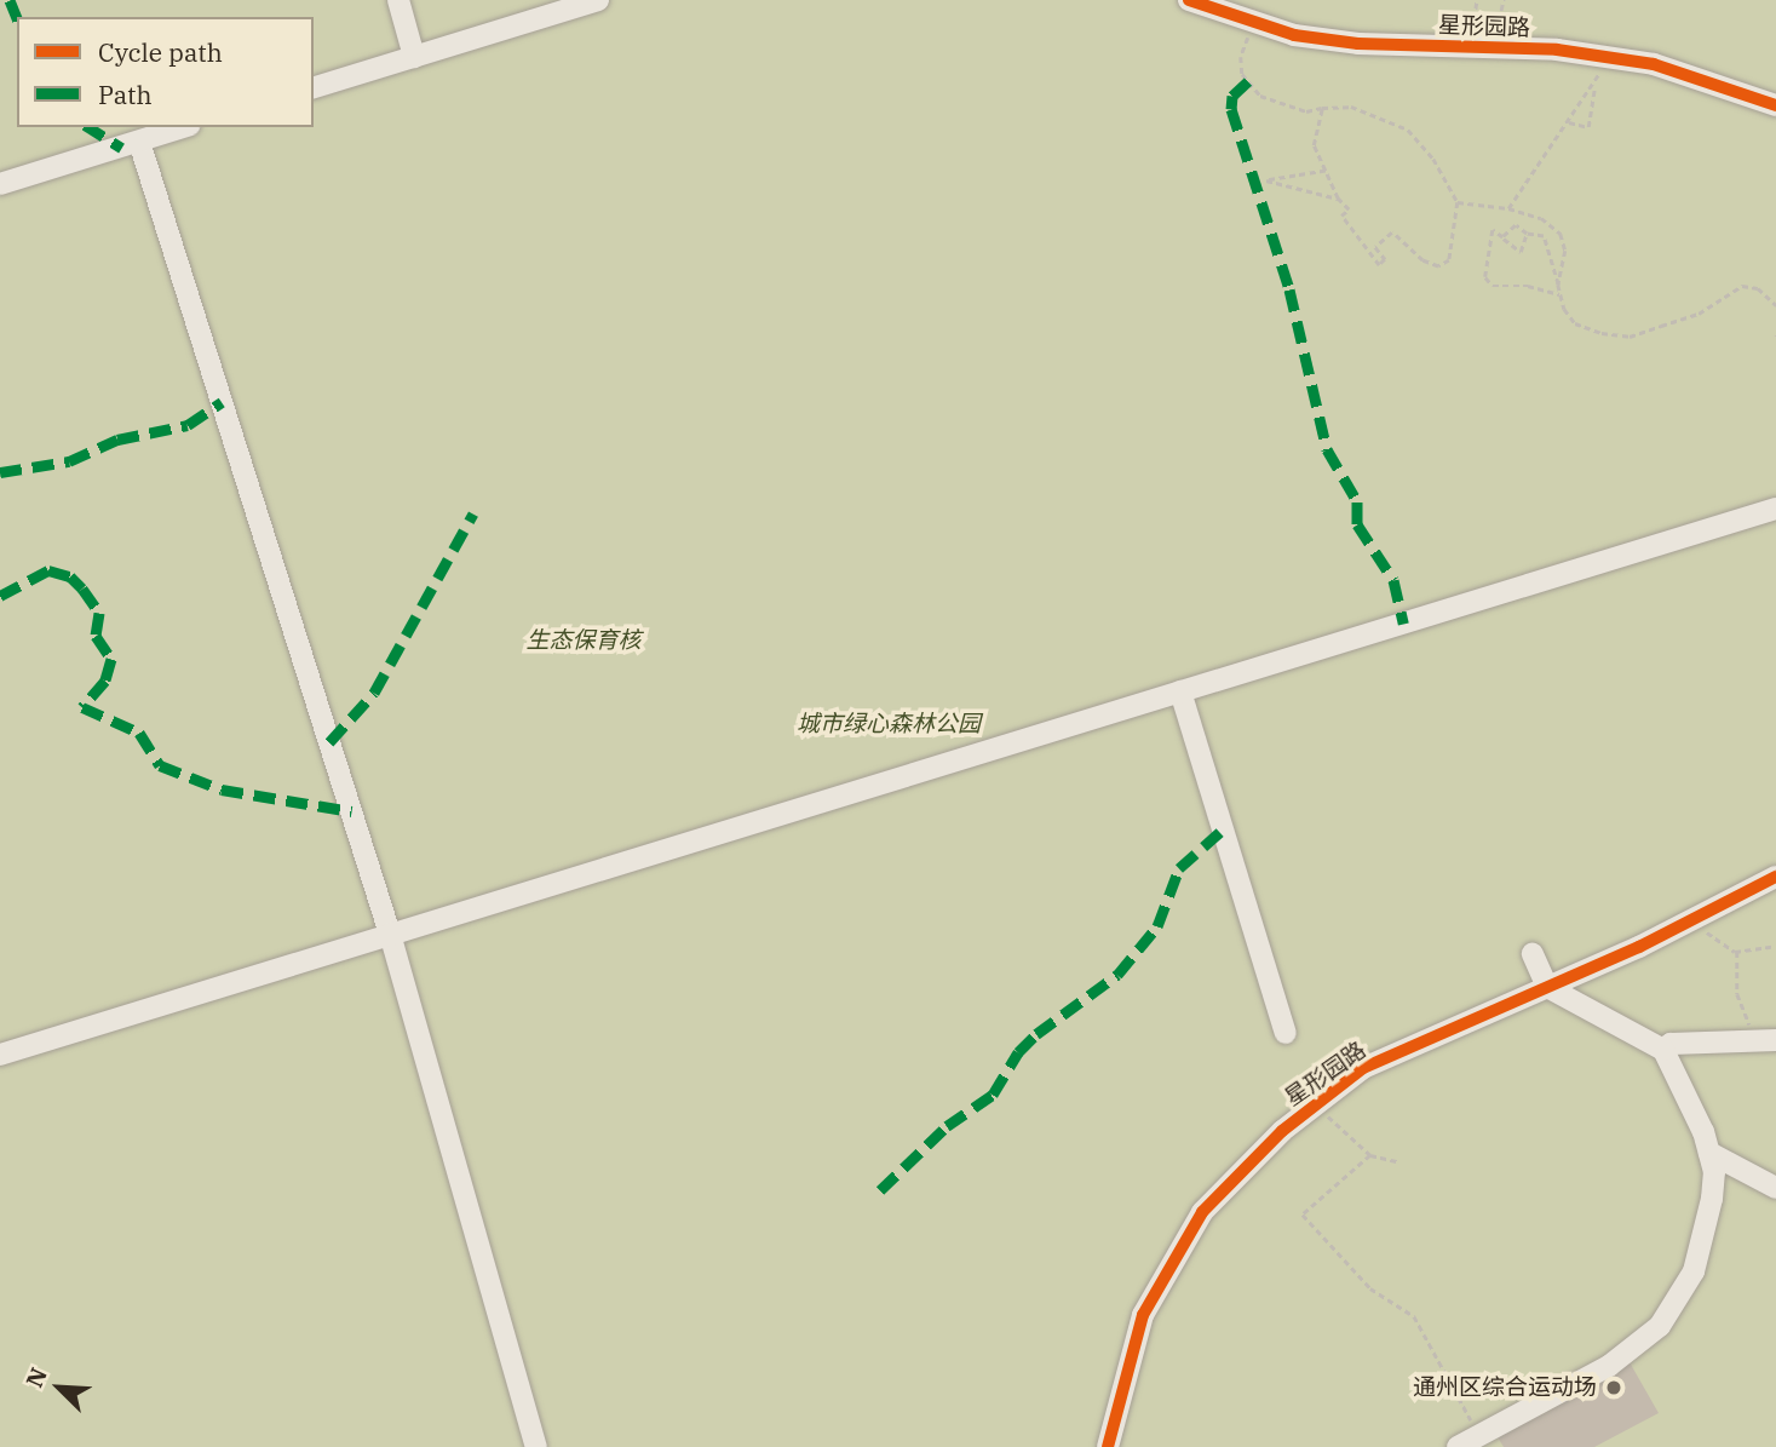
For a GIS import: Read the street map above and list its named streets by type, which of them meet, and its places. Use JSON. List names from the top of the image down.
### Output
{
  "streets": {
    "street": ["星形园路"]
  },
  "parks": ["生态保育核", "城市绿心森林公园"],
  "places": ["通州区综合运动场"],
  "legend": ["Cycle path", "Path"],
  "north": "top left"
}
